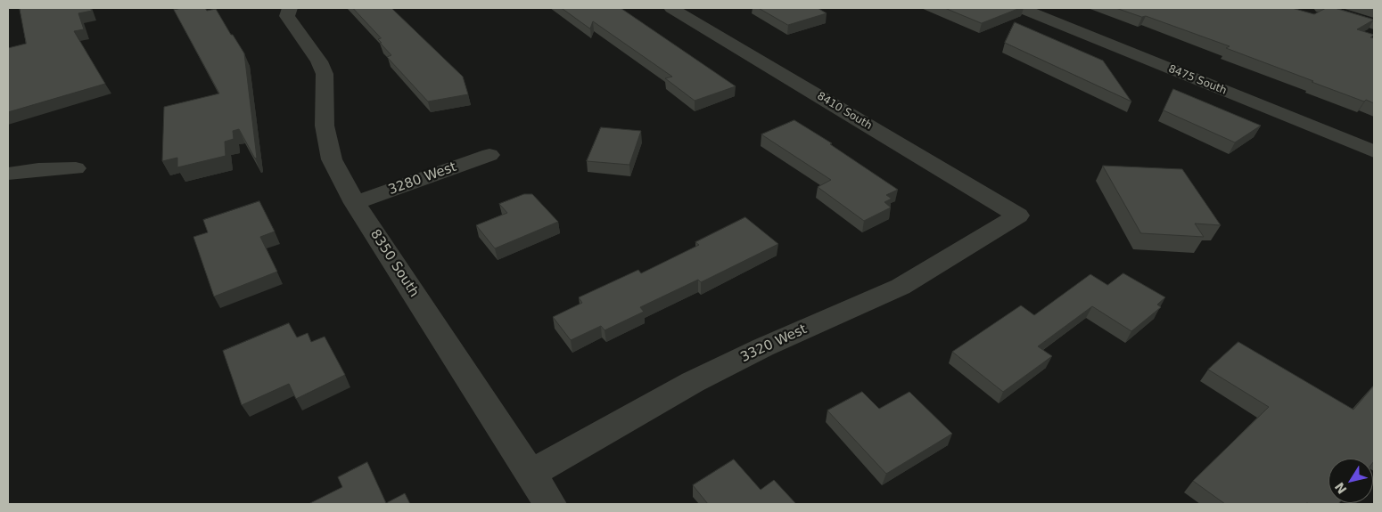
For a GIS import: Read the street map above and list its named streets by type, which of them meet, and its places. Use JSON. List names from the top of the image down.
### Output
{
  "streets": {
    "street": [
      "8475 South",
      "8410 South",
      "3280 West",
      "8350 South",
      "3320 West"
    ]
  },
  "crossings": [
    ["8410 South", "3320 West"],
    ["3280 West", "8350 South"],
    ["8350 South", "3320 West"]
  ],
  "north": "bottom left"
}
